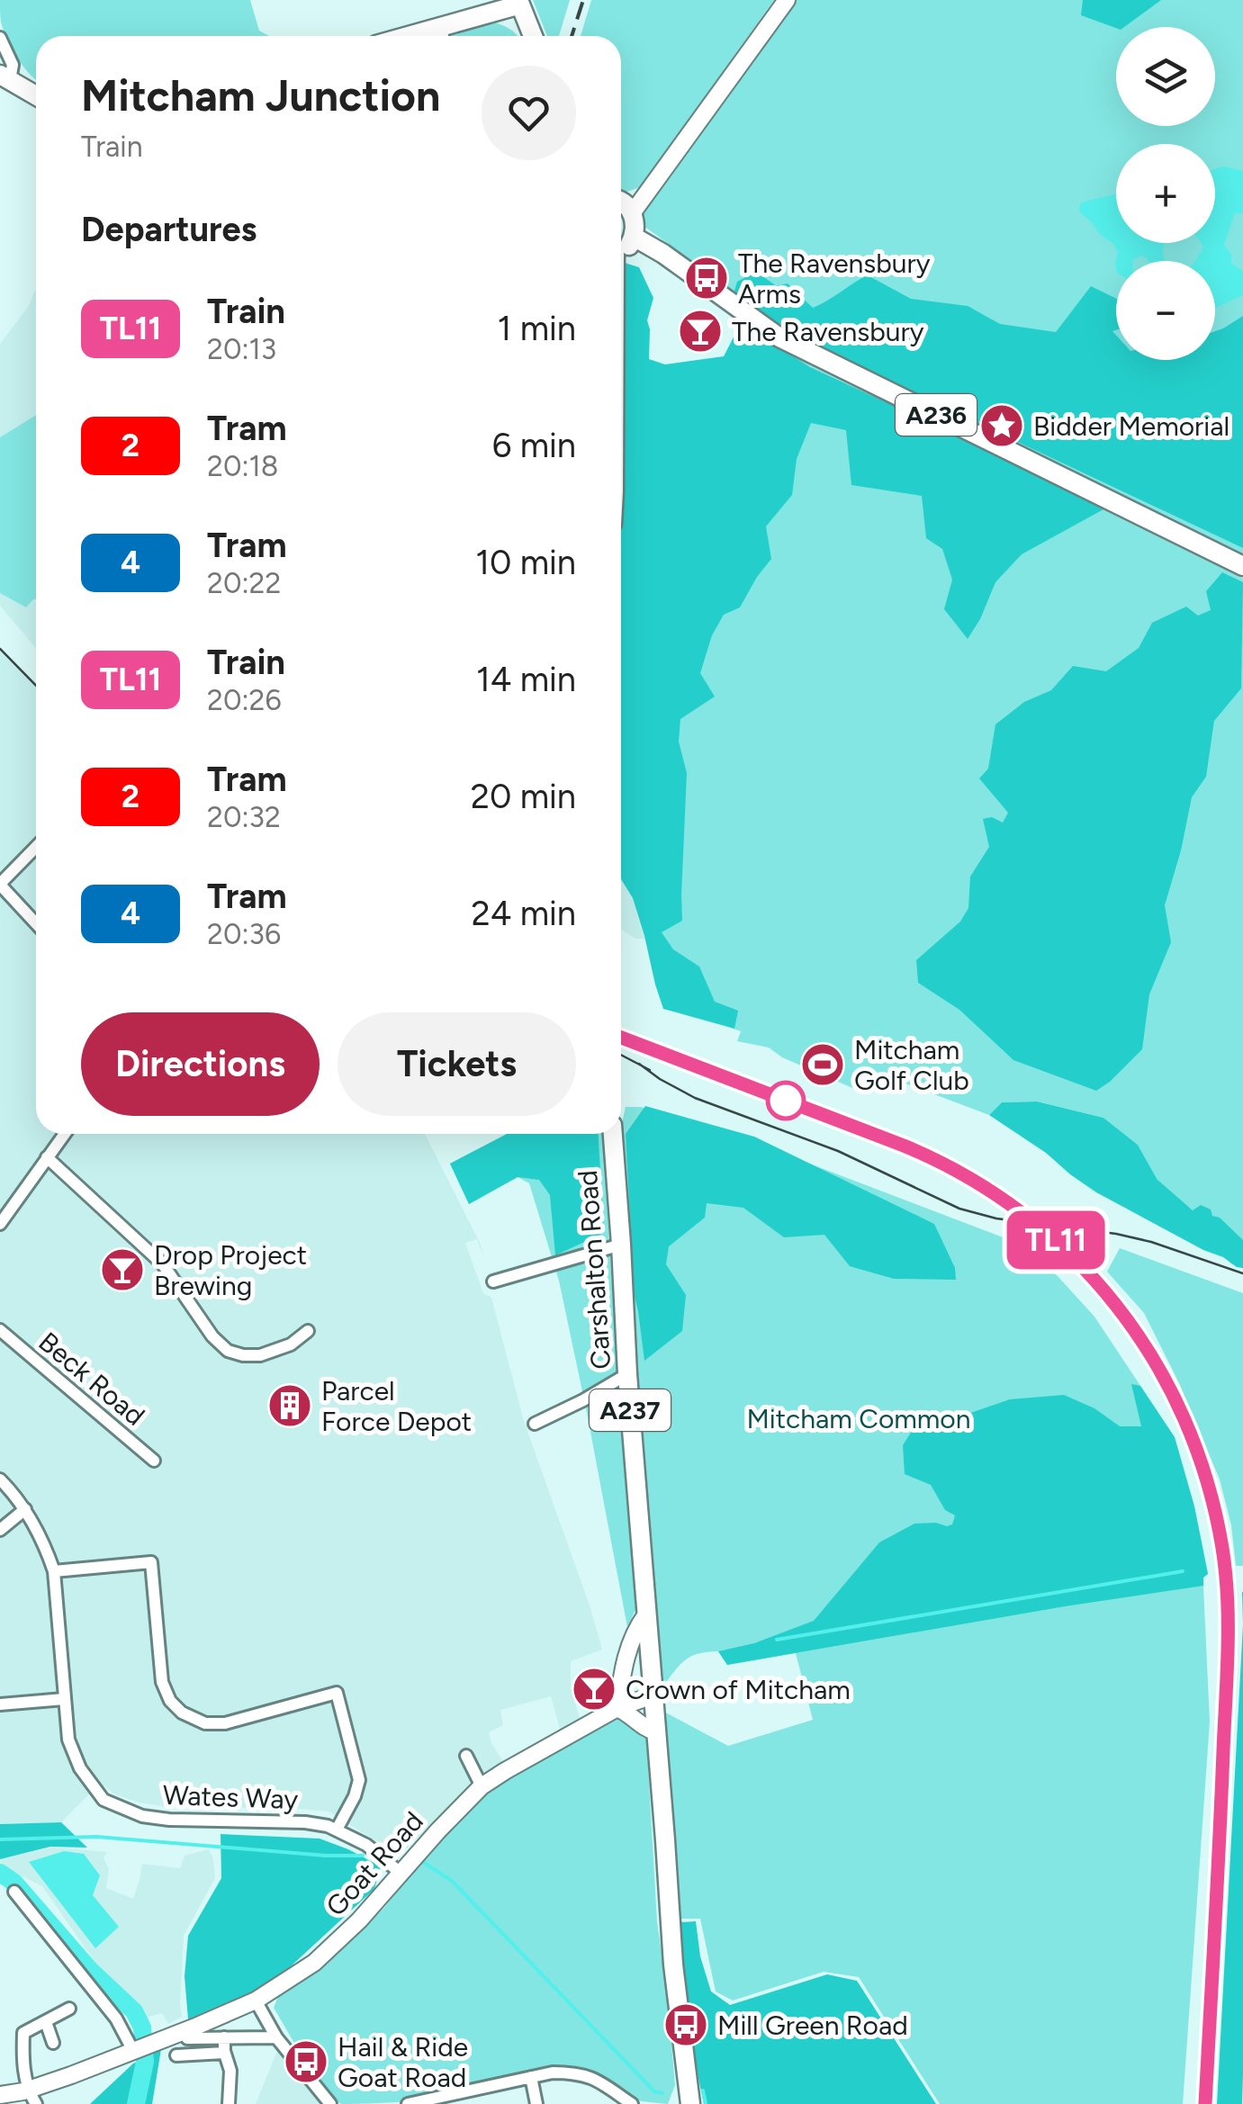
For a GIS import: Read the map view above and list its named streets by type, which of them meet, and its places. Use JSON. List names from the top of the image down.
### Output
{
  "streets": {
    "main road": ["A236", "Carshalton Road", "A237"],
    "street": ["Beck Road", "Wates Way", "Goat Road"]
  },
  "crossings": [
    ["Carshalton Road", "Goat Road"],
    ["Wates Way", "Goat Road"]
  ],
  "parks": ["Mitcham Common"],
  "places": {
    "bus stop": ["The Ravensbury Arms", "Mill Green Road", "Hail & Ride Goat Road"],
    "bar": ["The Ravensbury", "Drop Project Brewing", "Crown of Mitcham"],
    "place": ["Bidder Memorial"],
    "sports": ["Mitcham Golf Club"],
    "building": ["Parcel Force Depot"]
  },
  "page": {
    "on_map": "TL11",
    "map_buttons": ["+", "−"],
    "heading": [
      ["Mitcham Junction", "Train"],
      "Departures"
    ],
    "list": [
      {
        "mark": "TL11",
        "name": "Train",
        "note": "20:13",
        "value": "1 min"
      },
      {
        "mark": "2",
        "name": "Tram",
        "note": "20:18",
        "value": "6 min"
      },
      {
        "mark": "4",
        "name": "Tram",
        "note": "20:22",
        "value": "10 min"
      },
      {
        "mark": "TL11",
        "name": "Train",
        "note": "20:26",
        "value": "14 min"
      },
      {
        "mark": "2",
        "name": "Tram",
        "note": "20:32",
        "value": "20 min"
      },
      {
        "mark": "4",
        "name": "Tram",
        "note": "20:36",
        "value": "24 min"
      }
    ],
    "buttons": ["Directions", "Tickets"]
  }
}
